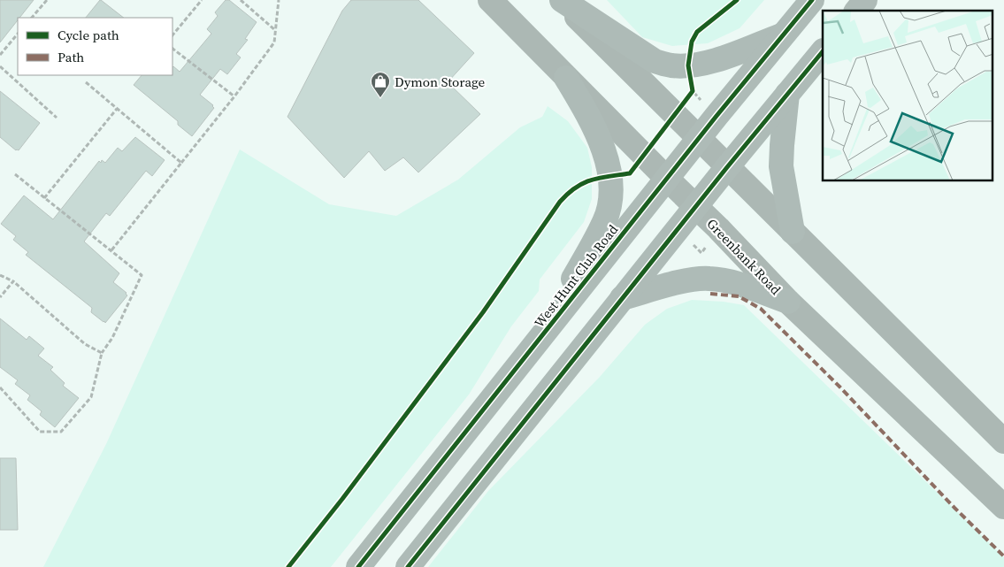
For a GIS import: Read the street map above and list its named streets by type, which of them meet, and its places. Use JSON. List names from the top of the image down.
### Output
{
  "streets": {
    "main road": ["Greenbank Road", "West Hunt Club Road"]
  },
  "crossings": [
    ["Greenbank Road", "West Hunt Club Road"]
  ],
  "places": {
    "shop": ["Dymon Storage"]
  },
  "legend": ["Cycle path", "Path"]
}
